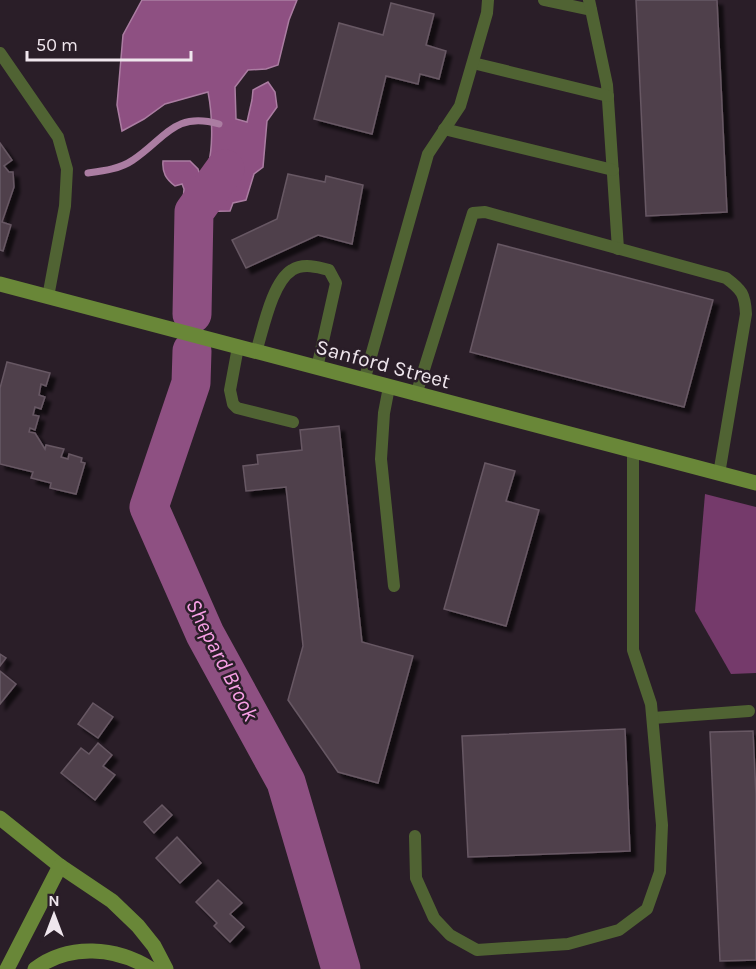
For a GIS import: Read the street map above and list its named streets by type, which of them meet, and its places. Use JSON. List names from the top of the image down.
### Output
{
  "streets": {
    "street": ["Sanford Street"]
  },
  "water": ["Shepard Brook"],
  "scale_bar": "50 m",
  "north": "top"
}
